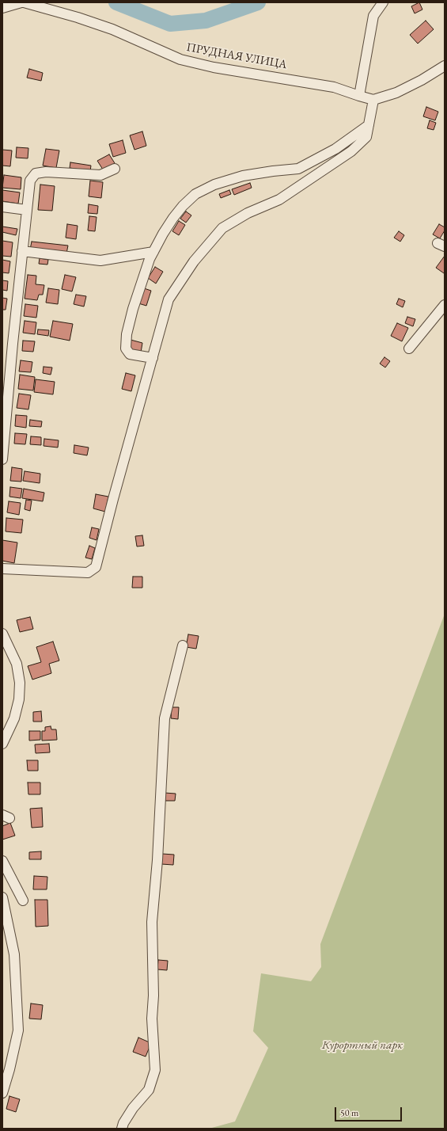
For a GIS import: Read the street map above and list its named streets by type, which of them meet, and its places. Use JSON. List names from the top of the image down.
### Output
{
  "streets": {
    "street": ["ПРУДНАЯ УЛИЦА"]
  },
  "parks": ["Курортный парк"],
  "scale_bar": "50 m"
}
